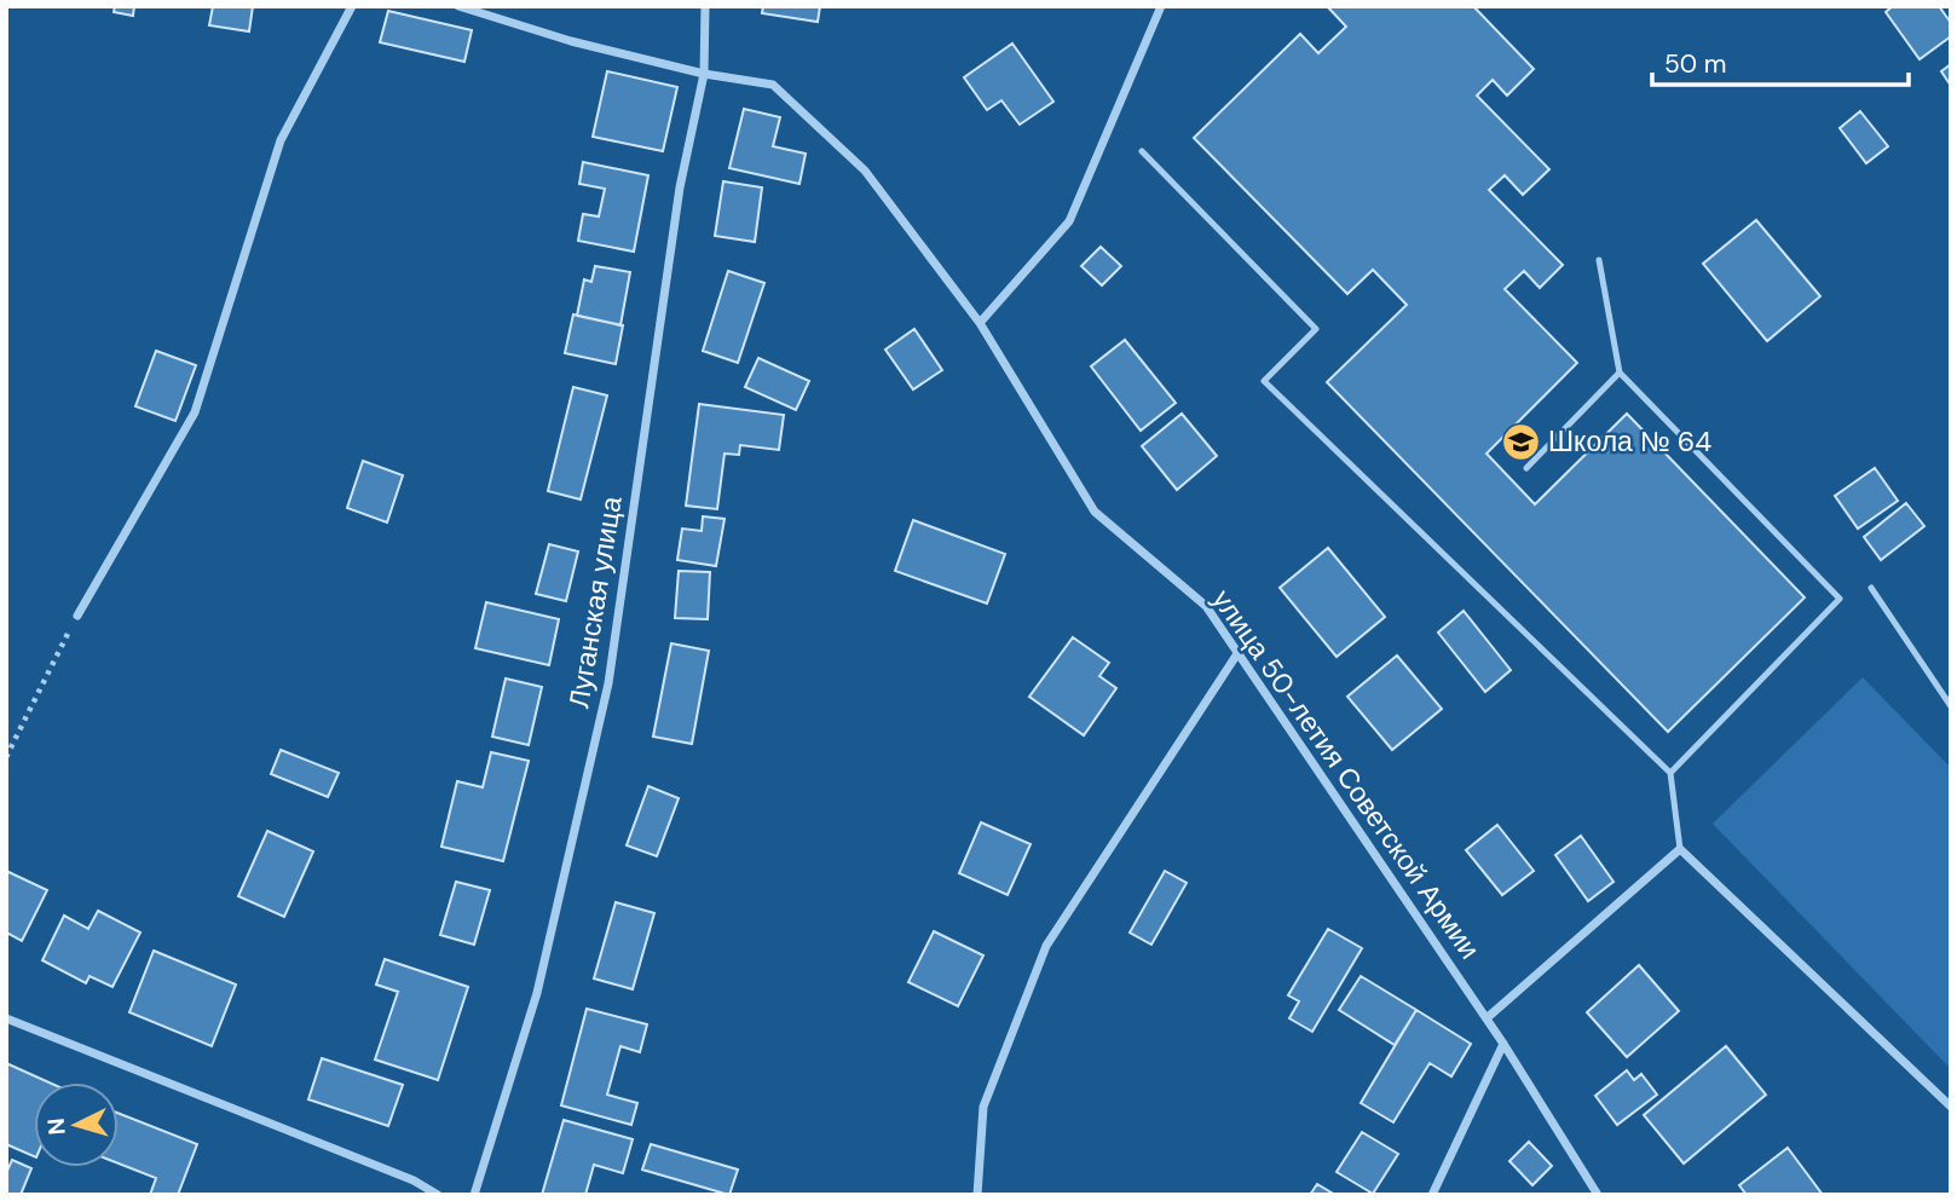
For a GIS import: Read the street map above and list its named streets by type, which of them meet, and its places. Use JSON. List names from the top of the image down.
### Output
{
  "streets": {
    "street": ["Луганская улица", "улица 50-летия Советской Армии"]
  },
  "crossings": [
    ["Луганская улица", "улица 50-летия Советской Армии"]
  ],
  "places": {
    "school or university": ["Школа № 64"]
  },
  "scale_bar": "50 m",
  "north": "left"
}
